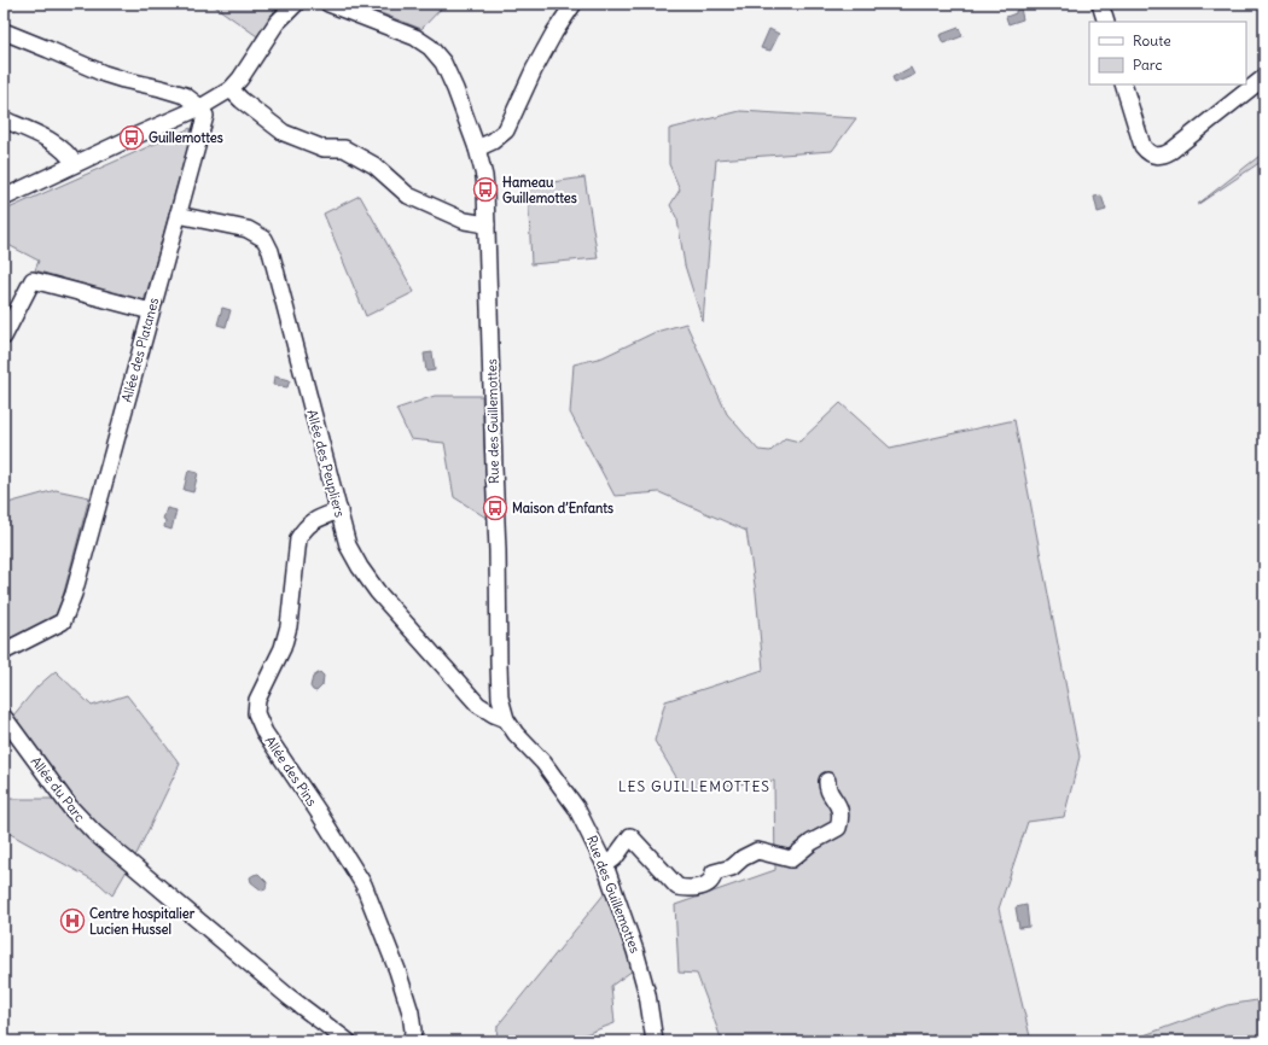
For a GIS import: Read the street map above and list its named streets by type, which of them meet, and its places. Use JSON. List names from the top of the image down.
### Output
{
  "streets": {
    "street": [
      "Allée des Platanes",
      "Rue des Guillemottes",
      "Allée des Peupliers",
      "Allée des Pins",
      "Allée du Parc"
    ]
  },
  "crossings": [
    ["Allée des Platanes", "Allée des Peupliers"],
    ["Rue des Guillemottes", "Allée des Peupliers"],
    ["Allée des Peupliers", "Allée des Pins"]
  ],
  "districts": ["LES GUILLEMOTTES"],
  "places": {
    "bus stop": ["Guillemottes", "Hameau Guillemottes", "Maison d’Enfants"],
    "hospital": ["Centre hospitalier Lucien Hussel"]
  },
  "legend": ["Route", "Parc"]
}
